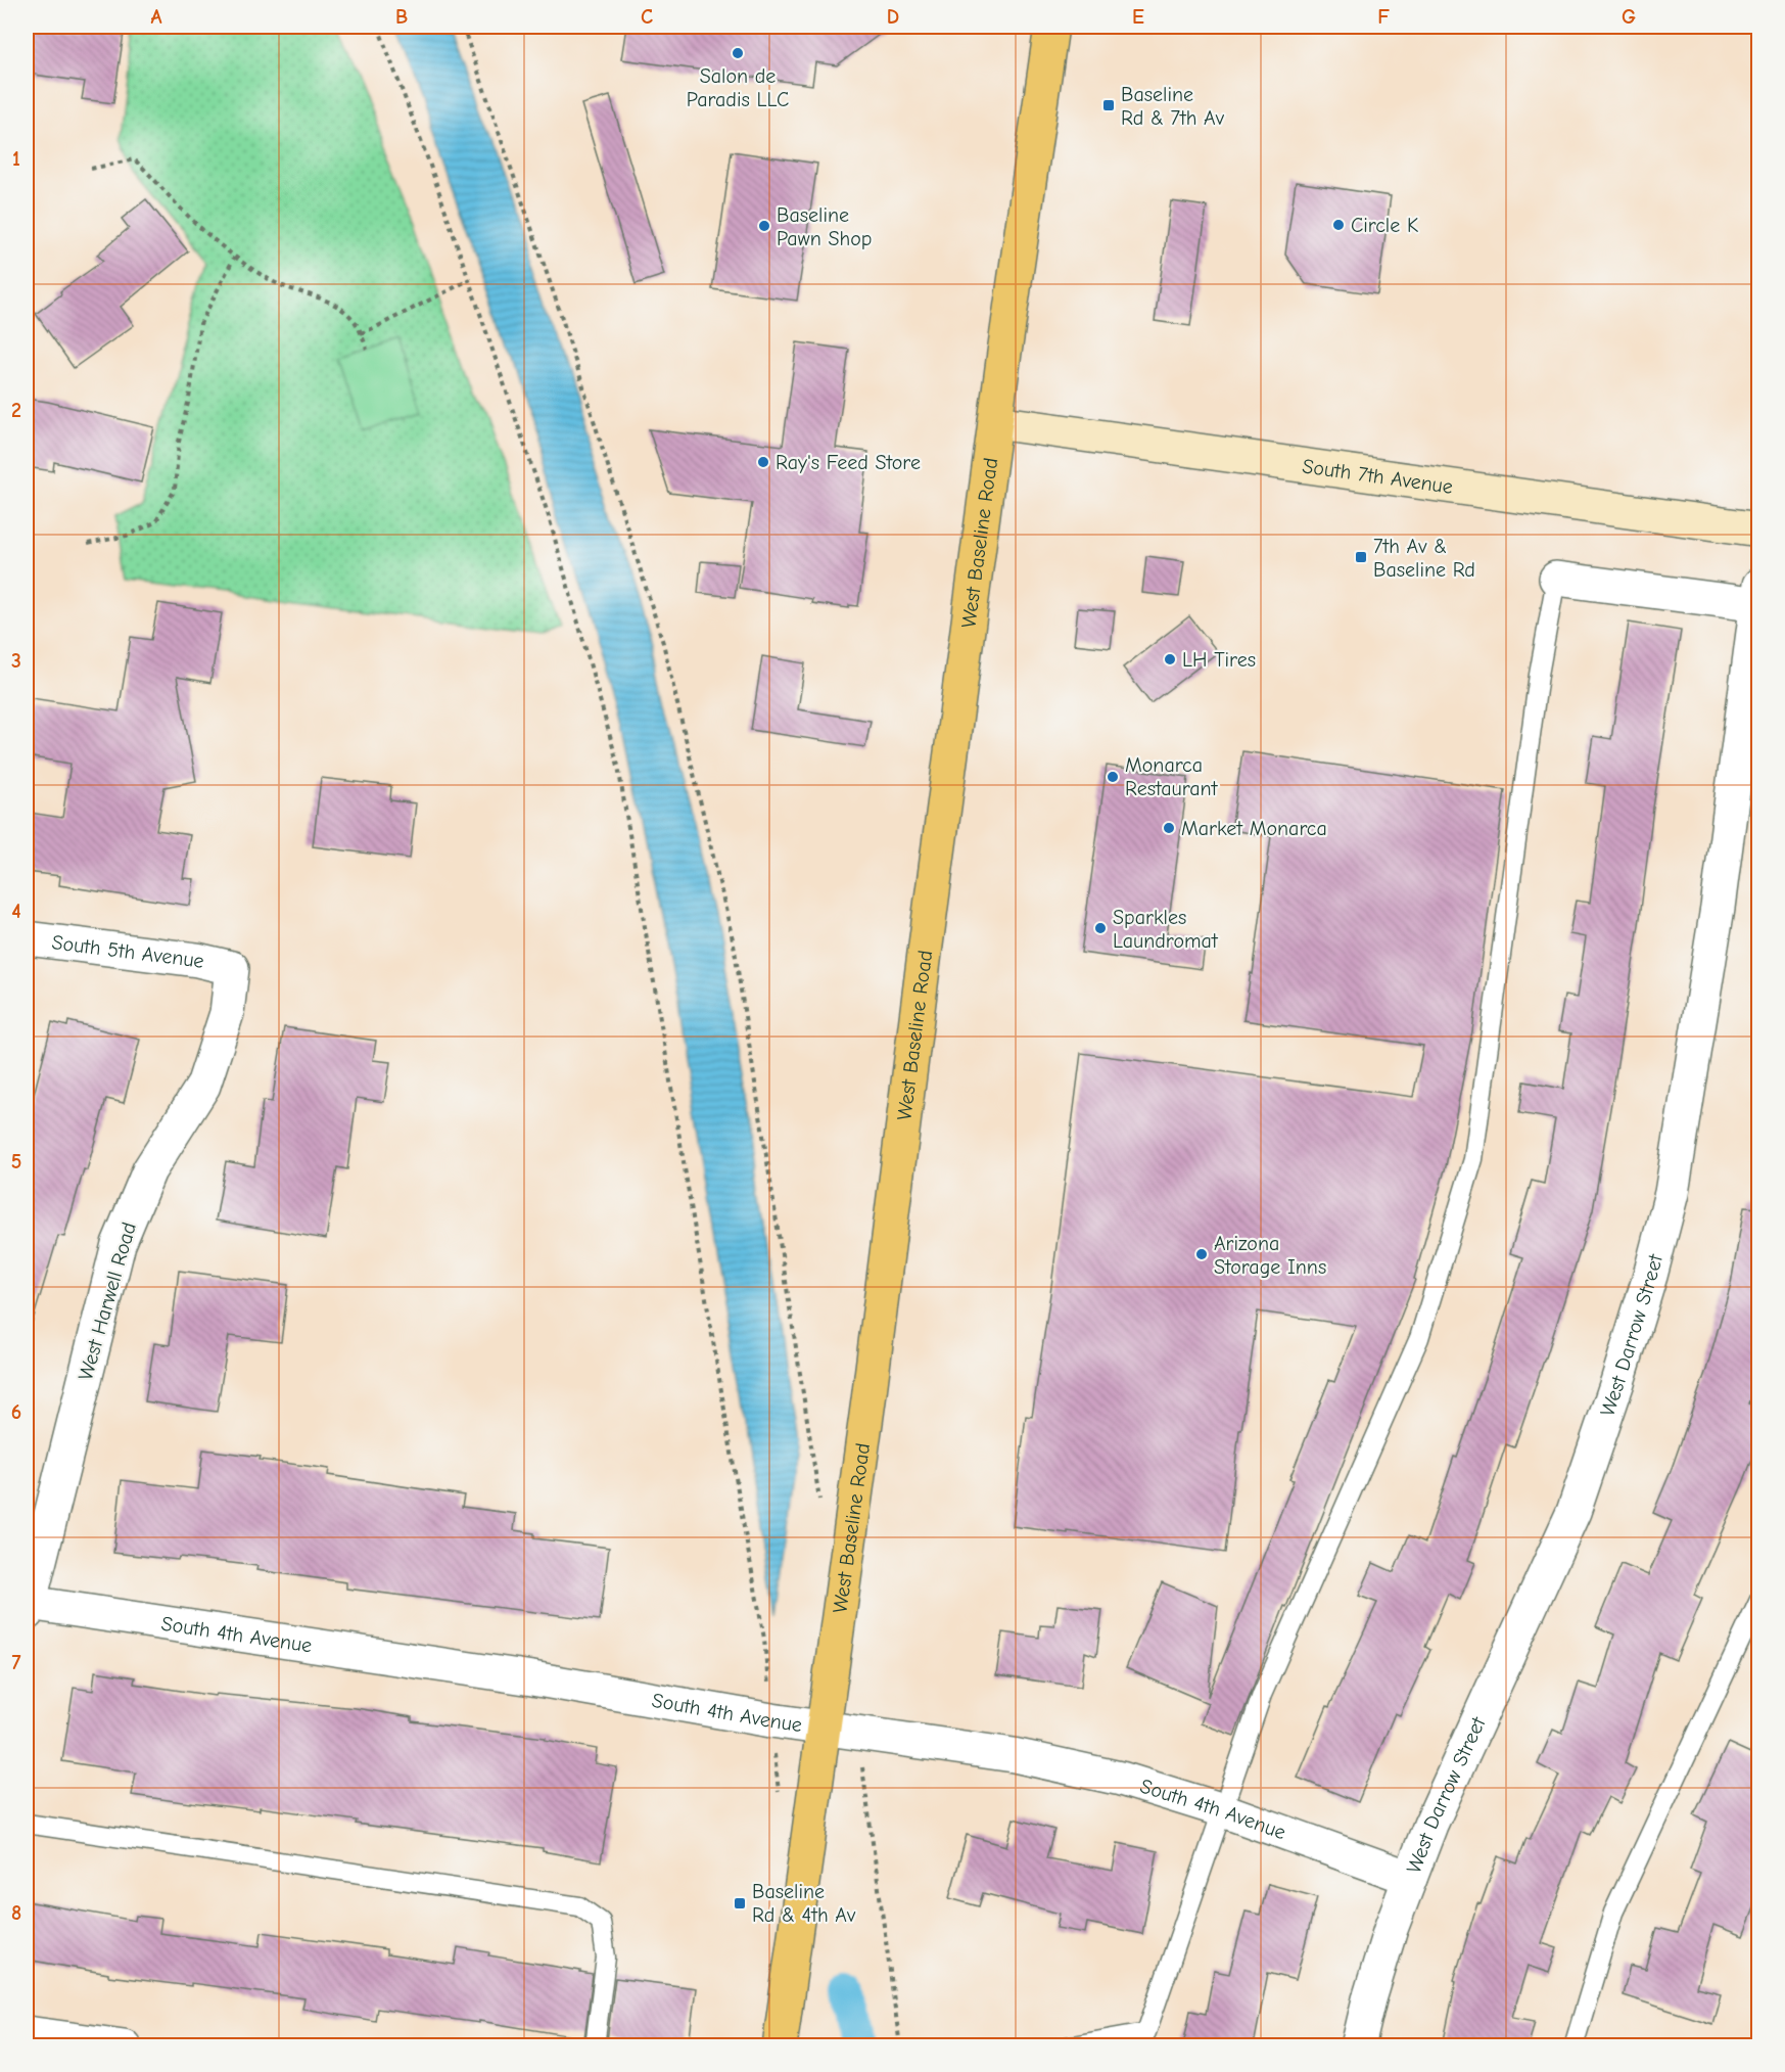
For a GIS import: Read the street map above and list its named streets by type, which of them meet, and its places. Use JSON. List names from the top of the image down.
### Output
{
  "streets": {
    "main road": ["South 7th Avenue", "West Baseline Road"],
    "street": [
      "South 5th Avenue",
      "West Harwell Road",
      "West Darrow Street",
      "South 4th Avenue"
    ]
  },
  "crossings": [
    ["South 7th Avenue", "West Baseline Road"],
    ["West Baseline Road", "South 4th Avenue"],
    ["South 5th Avenue", "West Harwell Road"],
    ["West Harwell Road", "South 4th Avenue"],
    ["West Darrow Street", "South 4th Avenue"]
  ],
  "places": {
    "other": [
      "Salon de Paradis LLC",
      "Circle K",
      "Baseline Pawn Shop",
      "Ray's Feed Store",
      "LH Tires",
      "Monarca Restaurant",
      "Market Monarca",
      "Sparkles Laundromat",
      "Arizona Storage Inns"
    ],
    "transit": ["Baseline Rd & 7th Av", "7th Av & Baseline Rd", "Baseline Rd & 4th Av"]
  },
  "grid": {
    "columns": [
      "A",
      "B",
      "C",
      "D",
      "E",
      "F",
      "G"
    ],
    "rows": [
      "1",
      "2",
      "3",
      "4",
      "5",
      "6",
      "7",
      "8"
    ]
  }
}
